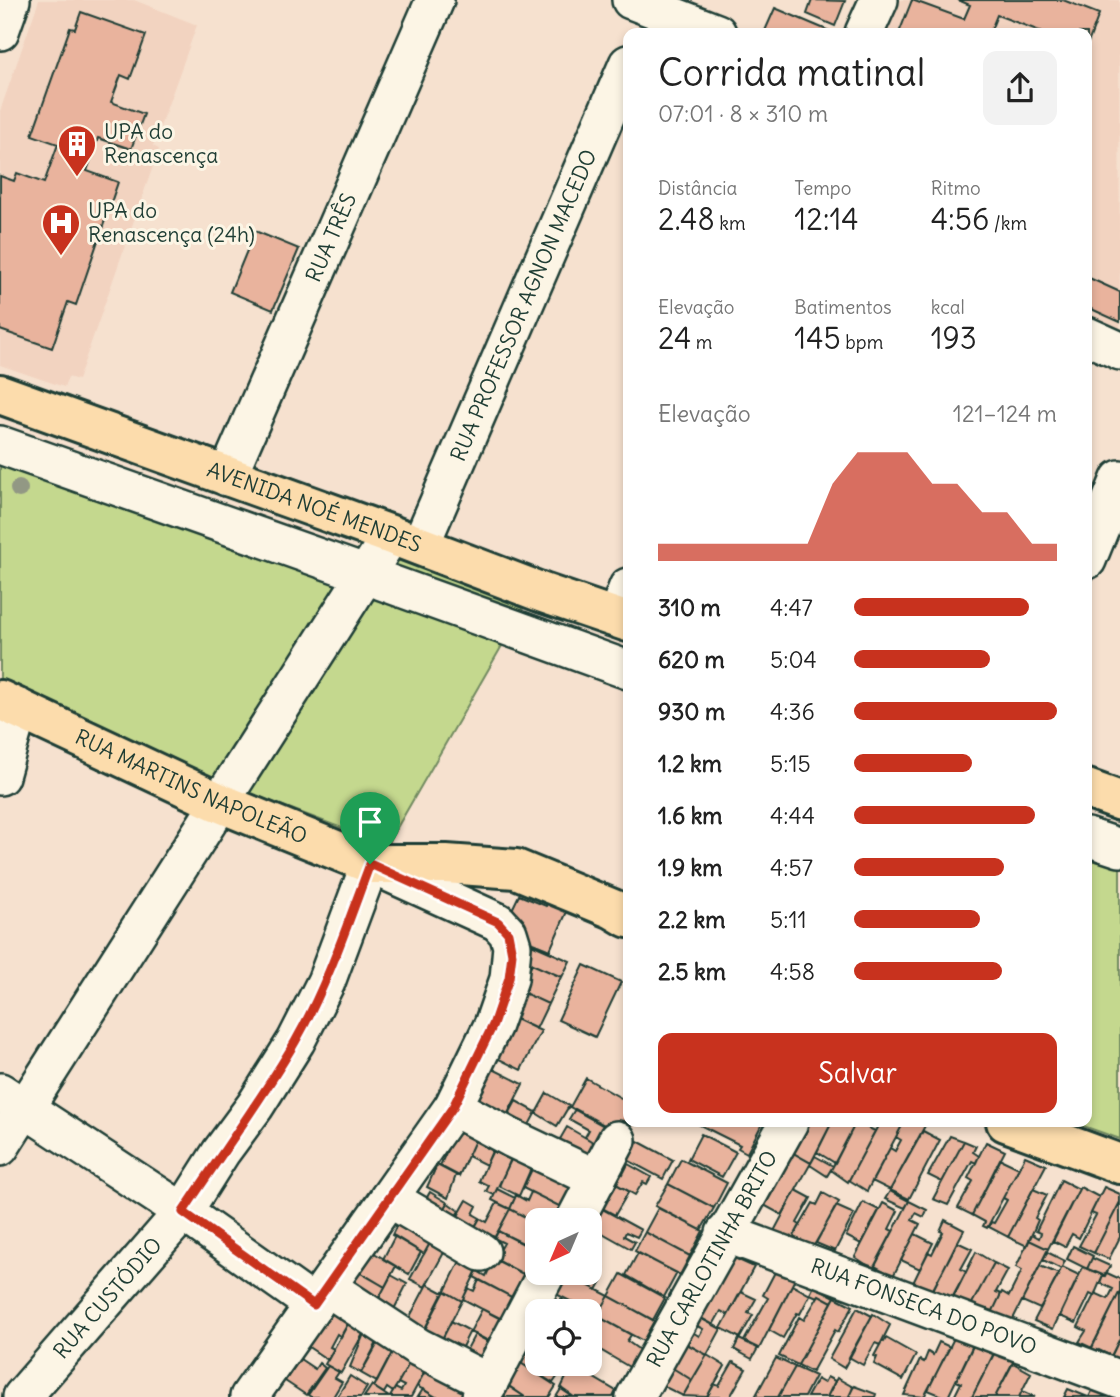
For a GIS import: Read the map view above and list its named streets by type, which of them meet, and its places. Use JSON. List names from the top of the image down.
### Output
{
  "streets": {
    "main road": ["AVENIDA NOÉ MENDES", "RUA MARTINS NAPOLEÃO"],
    "street": [
      "RUA TRÊS",
      "RUA PROFESSOR AGNON MACEDO",
      "RUA CARLOTINHA BRITO",
      "RUA CUSTÓDIO",
      "RUA FONSECA DO POVO"
    ]
  },
  "crossings": [
    ["RUA TRÊS", "AVENIDA NOÉ MENDES"],
    ["RUA PROFESSOR AGNON MACEDO", "AVENIDA NOÉ MENDES"],
    ["RUA PROFESSOR AGNON MACEDO", "RUA MARTINS NAPOLEÃO"],
    ["RUA MARTINS NAPOLEÃO", "RUA CUSTÓDIO"],
    ["RUA CARLOTINHA BRITO", "RUA FONSECA DO POVO"]
  ],
  "places": {
    "building": ["UPA do Renascença"],
    "hospital": ["UPA do Renascença (24h)"]
  },
  "north": "bottom left",
  "page": {
    "heading": ["Corrida matinal", "07:01 · 8 × 310 m"],
    "stats": [
      ["Distância", "2.48 km"],
      ["Tempo", "12:14"],
      ["Ritmo", "4:56 /km"],
      ["Elevação", "24 m"],
      ["Batimentos", "145 bpm"],
      ["kcal", "193"]
    ],
    "chart": ["Elevação", "121–124 m"],
    "list": [
      {
        "name": "310 m",
        "note": "4:47"
      },
      {
        "name": "620 m",
        "note": "5:04"
      },
      {
        "name": "930 m",
        "note": "4:36"
      },
      {
        "name": "1.2 km",
        "note": "5:15"
      },
      {
        "name": "1.6 km",
        "note": "4:44"
      },
      {
        "name": "1.9 km",
        "note": "4:57"
      },
      {
        "name": "2.2 km",
        "note": "5:11"
      },
      {
        "name": "2.5 km",
        "note": "4:58"
      }
    ],
    "buttons": "Salvar"
  }
}
